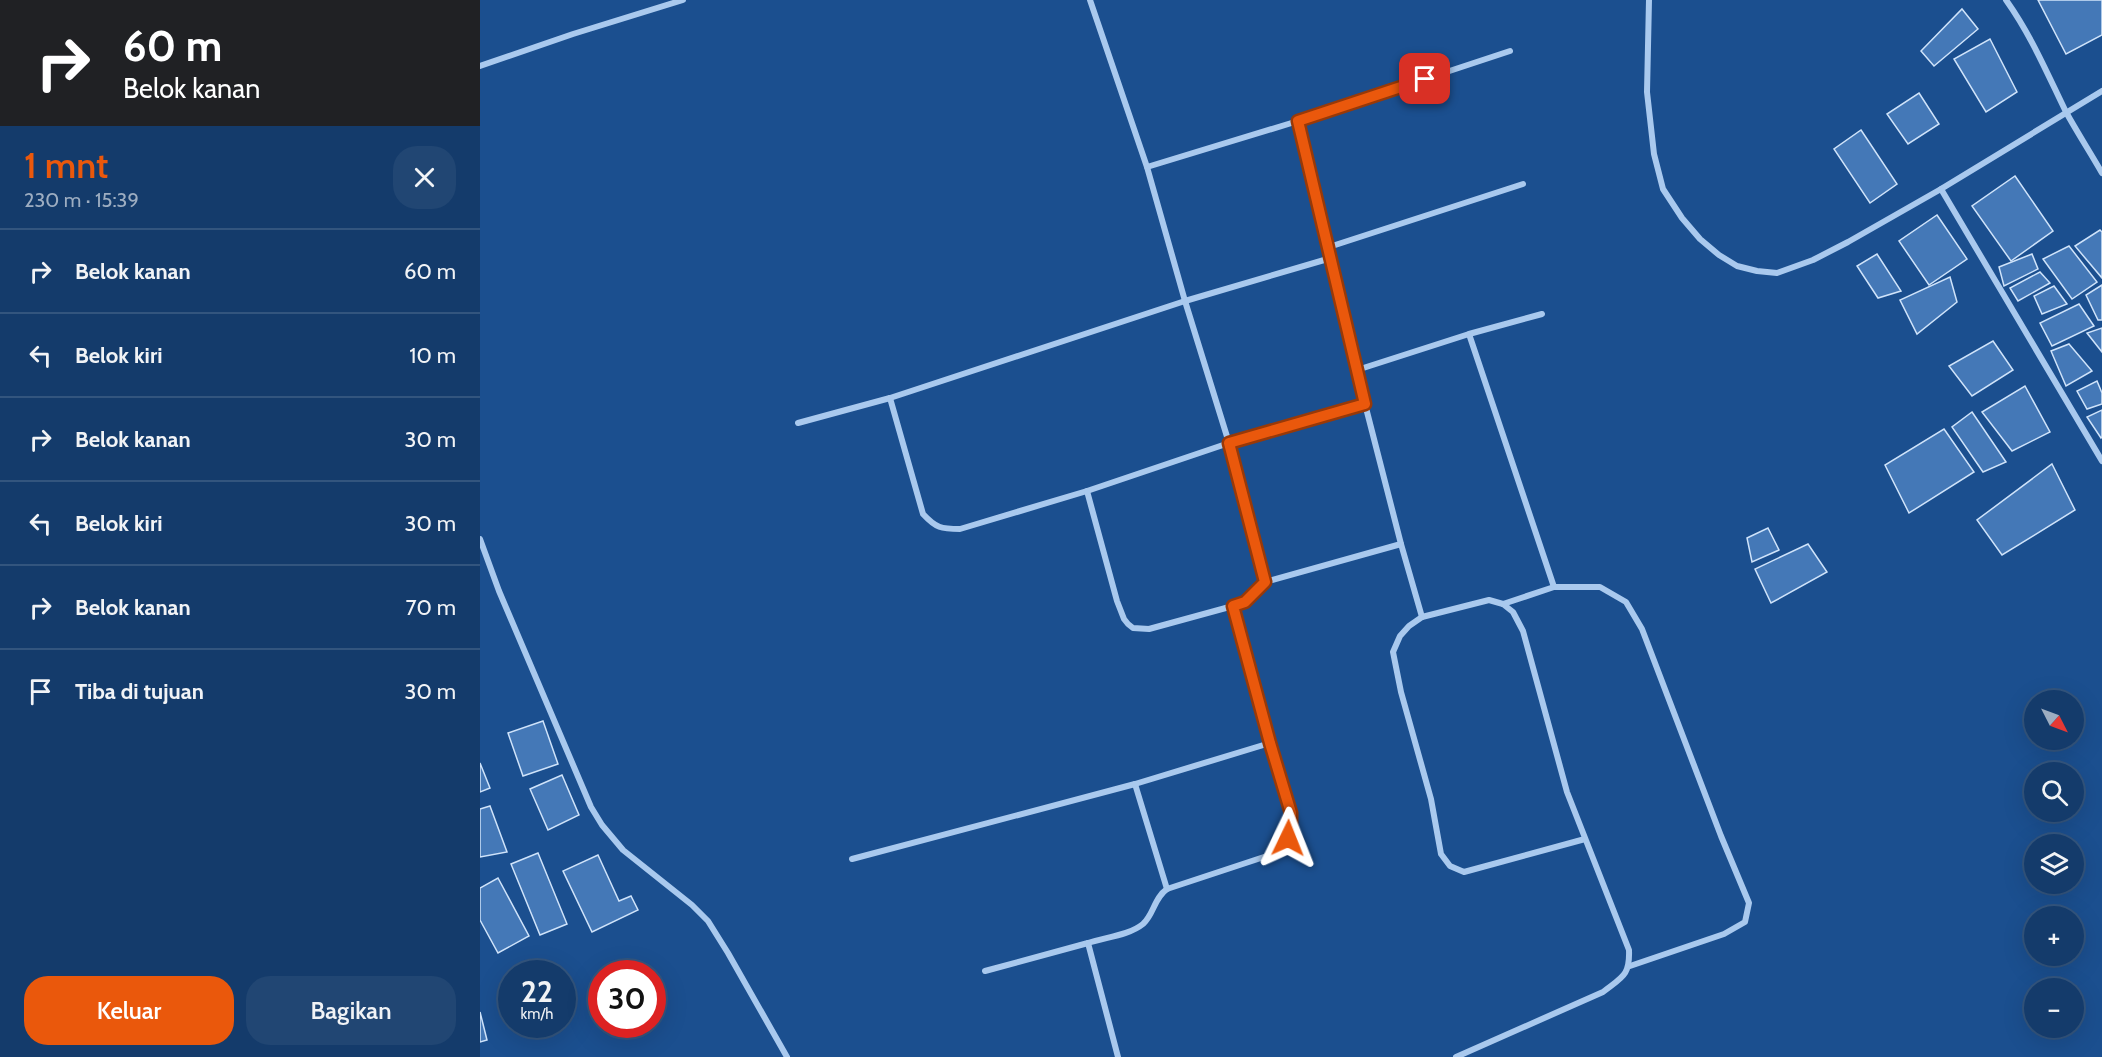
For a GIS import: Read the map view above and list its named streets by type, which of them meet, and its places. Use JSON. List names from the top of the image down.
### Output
{
  "north": "bottom right",
  "page": {
    "turn": ["60 m", "Belok kanan"],
    "heading": ["1 mnt", "230 m · 15:39"],
    "list": [
      {
        "name": "Belok kanan",
        "value": "60 m"
      },
      {
        "name": "Belok kiri",
        "value": "10 m"
      },
      {
        "name": "Belok kanan",
        "value": "30 m"
      },
      {
        "name": "Belok kiri",
        "value": "30 m"
      },
      {
        "name": "Belok kanan",
        "value": "70 m"
      },
      {
        "name": "Tiba di tujuan",
        "value": "30 m"
      }
    ],
    "map_buttons": ["+", "−"],
    "speed": "22 km/h",
    "limit": "30",
    "buttons": ["Keluar", "Bagikan"]
  }
}
